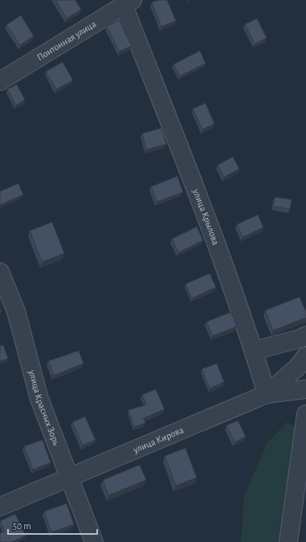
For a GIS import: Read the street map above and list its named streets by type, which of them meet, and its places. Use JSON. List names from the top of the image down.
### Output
{
  "streets": {
    "street": [
      "Понтонная улица",
      "улица Крылова",
      "улица Красных Зорь",
      "улица Кирова"
    ]
  },
  "crossings": [
    ["Понтонная улица", "улица Крылова"],
    ["улица Крылова", "улица Кирова"],
    ["улица Красных Зорь", "улица Кирова"]
  ],
  "scale_bar": "50 m"
}
